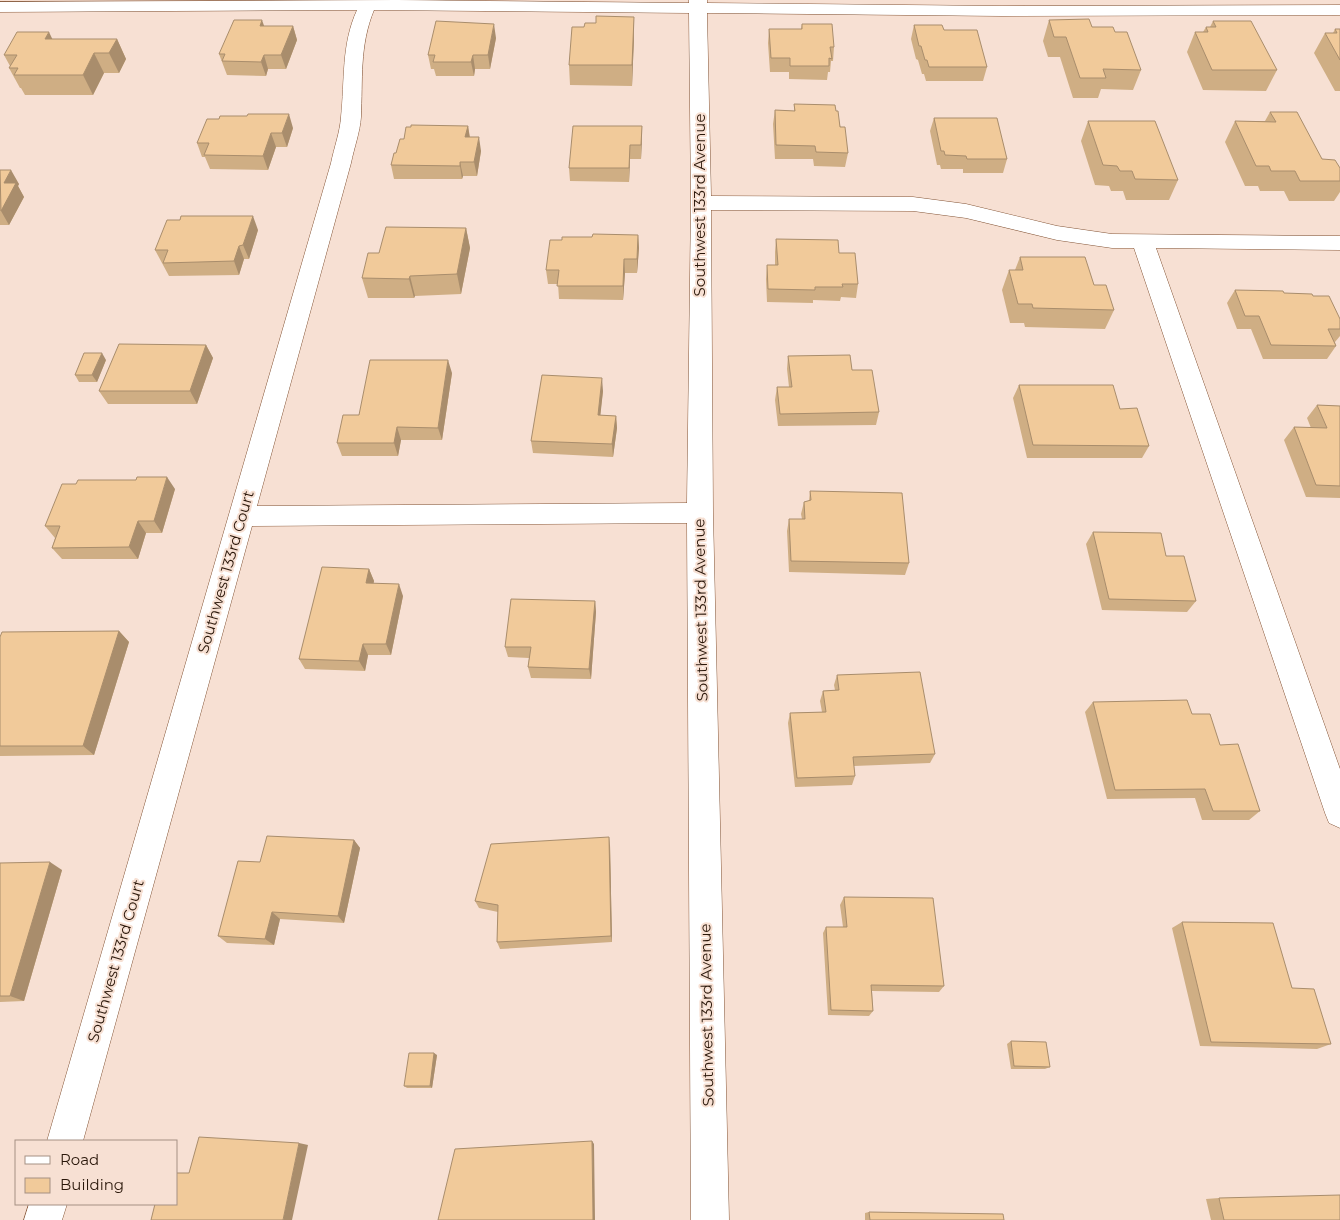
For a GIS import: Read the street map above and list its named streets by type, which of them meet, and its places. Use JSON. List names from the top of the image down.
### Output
{
  "streets": {
    "street": ["Southwest 133rd Avenue", "Southwest 133rd Court"]
  },
  "legend": ["Road", "Building"]
}
